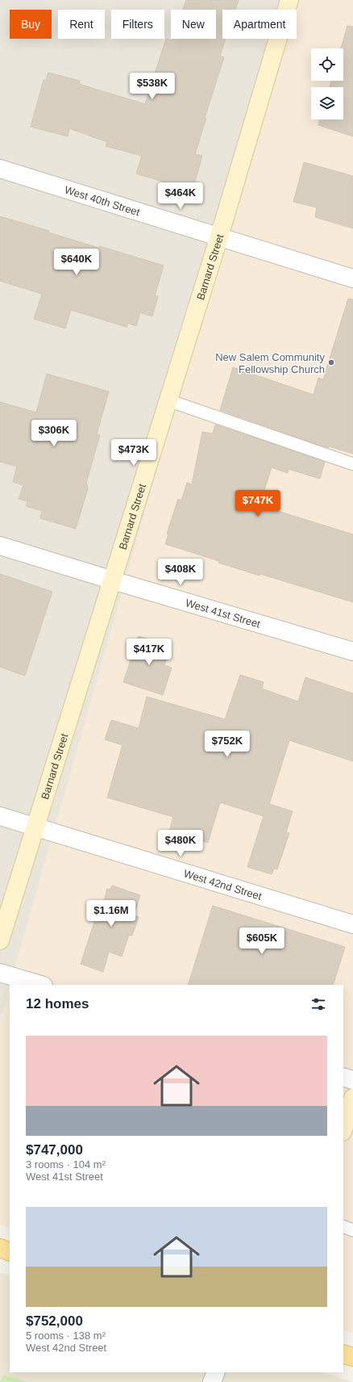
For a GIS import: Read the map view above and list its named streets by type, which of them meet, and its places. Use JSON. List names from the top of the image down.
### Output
{
  "streets": {
    "street": [
      "West 40th Street",
      "Barnard Street",
      "West 41st Street",
      "West 42nd Street"
    ]
  },
  "crossings": [
    ["West 40th Street", "Barnard Street"],
    ["Barnard Street", "West 41st Street"],
    ["Barnard Street", "West 42nd Street"]
  ],
  "places": ["New Salem Community Fellowship Church"],
  "page": {
    "chip": [
      "Buy",
      "Rent",
      "Filters",
      "New",
      "Apartment"
    ],
    "price": [
      "$538K",
      "$464K",
      "$640K",
      "$306K",
      "$473K",
      "$747K",
      "$408K",
      "$417K",
      "$752K",
      "$480K",
      "$1.16M",
      "$605K"
    ],
    "heading": "12 homes",
    "list": [
      {
        "name": "$747,000",
        "note": "3 rooms · 104 m² · West 41st Street"
      },
      {
        "name": "$752,000",
        "note": "5 rooms · 138 m² · West 42nd Street"
      }
    ]
  }
}
